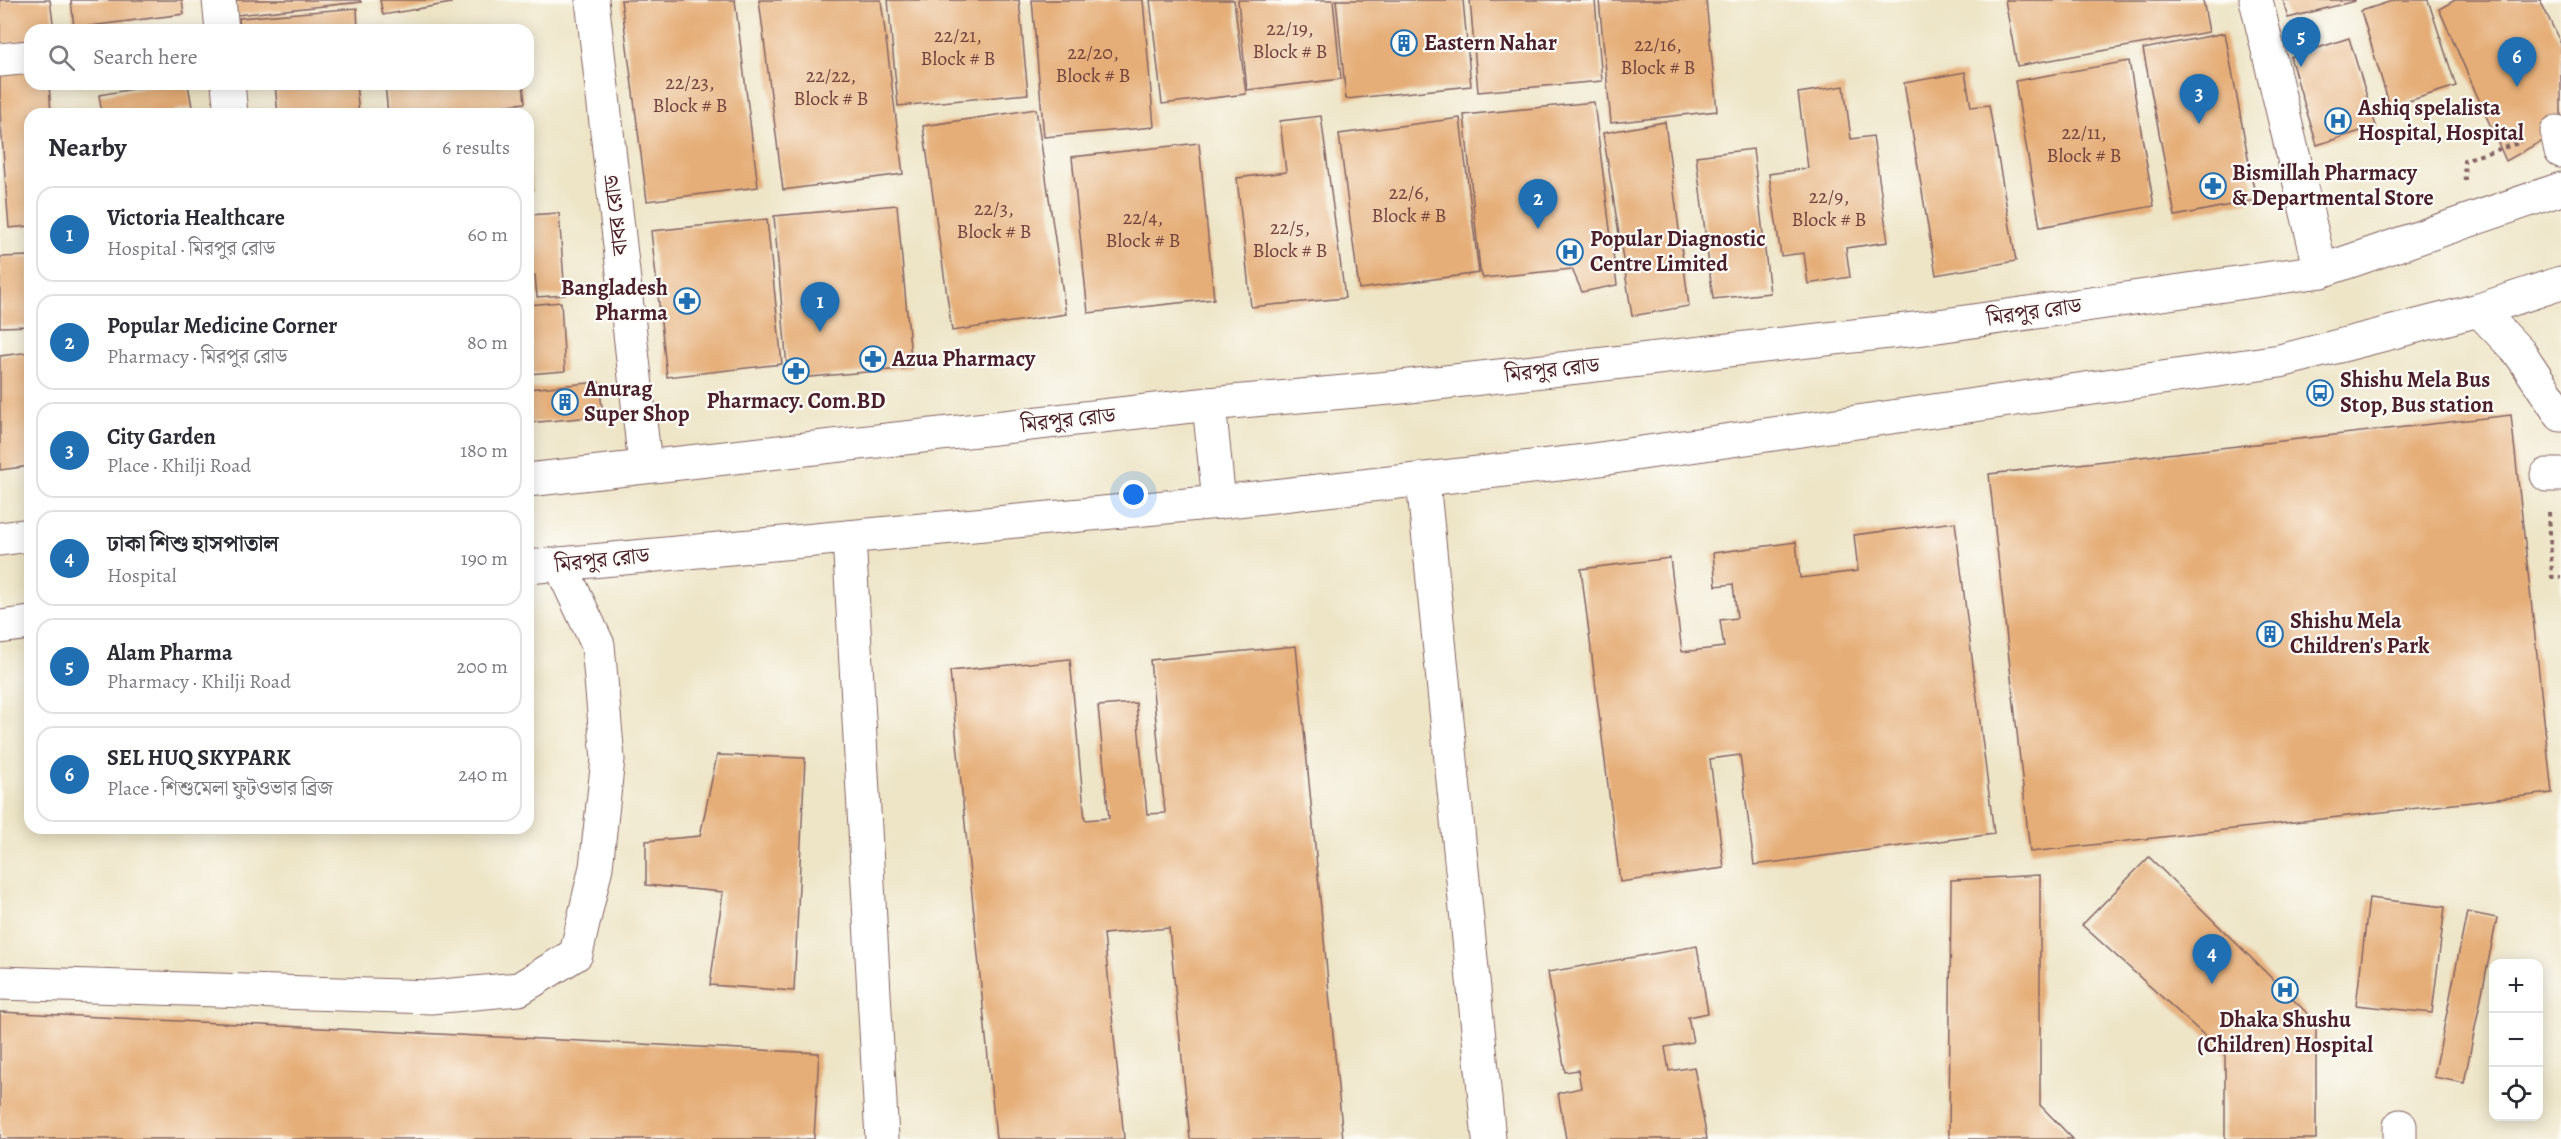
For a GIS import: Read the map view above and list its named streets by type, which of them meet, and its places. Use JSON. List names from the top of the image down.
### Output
{
  "streets": {
    "main road": ["বাবর রোড", "মিরপুর রোড"]
  },
  "crossings": [
    ["বাবর রোড", "মিরপুর রোড"]
  ],
  "places": {
    "building": ["Eastern Nahar", "Anurag Super Shop", "Shishu Mela Children's Park"],
    "hospital": ["Ashiq spelalista Hospital, Hospital", "Popular Diagnostic Centre Limited", "Dhaka Shushu (Children) Hospital"],
    "pharmacy": [
      "Bismillah Pharmacy & Departmental Store",
      "Bangladesh Pharma",
      "Azua Pharmacy",
      "Pharmacy. Com.BD"
    ],
    "bus stop": ["Shishu Mela Bus Stop, Bus station"]
  },
  "house_numbers": [
    "22/19, Block # B",
    "22/21, Block # B",
    "22/16, Block # B",
    "22/20, Block # B",
    "22/22, Block # B",
    "22/23, Block # B",
    "22/11, Block # B",
    "22/6, Block # B",
    "22/9, Block # B",
    "22/3, Block # B",
    "22/4, Block # B",
    "22/5, Block # B"
  ],
  "page": {
    "pins": [
      "5",
      "6",
      "3",
      "2",
      "1",
      "4"
    ],
    "search": "Search here",
    "heading": ["Nearby", "6 results"],
    "list": [
      {
        "mark": "1",
        "name": "Victoria Healthcare",
        "note": "Hospital · মিরপুর রোড",
        "value": "60 m"
      },
      {
        "mark": "2",
        "name": "Popular Medicine Corner",
        "note": "Pharmacy · মিরপুর রোড",
        "value": "80 m"
      },
      {
        "mark": "3",
        "name": "City Garden",
        "note": "Place · Khilji Road",
        "value": "180 m"
      },
      {
        "mark": "4",
        "name": "ঢাকা শিশু হাসপাতাল",
        "note": "Hospital",
        "value": "190 m"
      },
      {
        "mark": "5",
        "name": "Alam Pharma",
        "note": "Pharmacy · Khilji Road",
        "value": "200 m"
      },
      {
        "mark": "6",
        "name": "SEL HUQ SKYPARK",
        "note": "Place · শিশুমেলা ফুটওভার ব্রিজ",
        "value": "240 m"
      }
    ],
    "map_buttons": ["+", "−"]
  }
}
